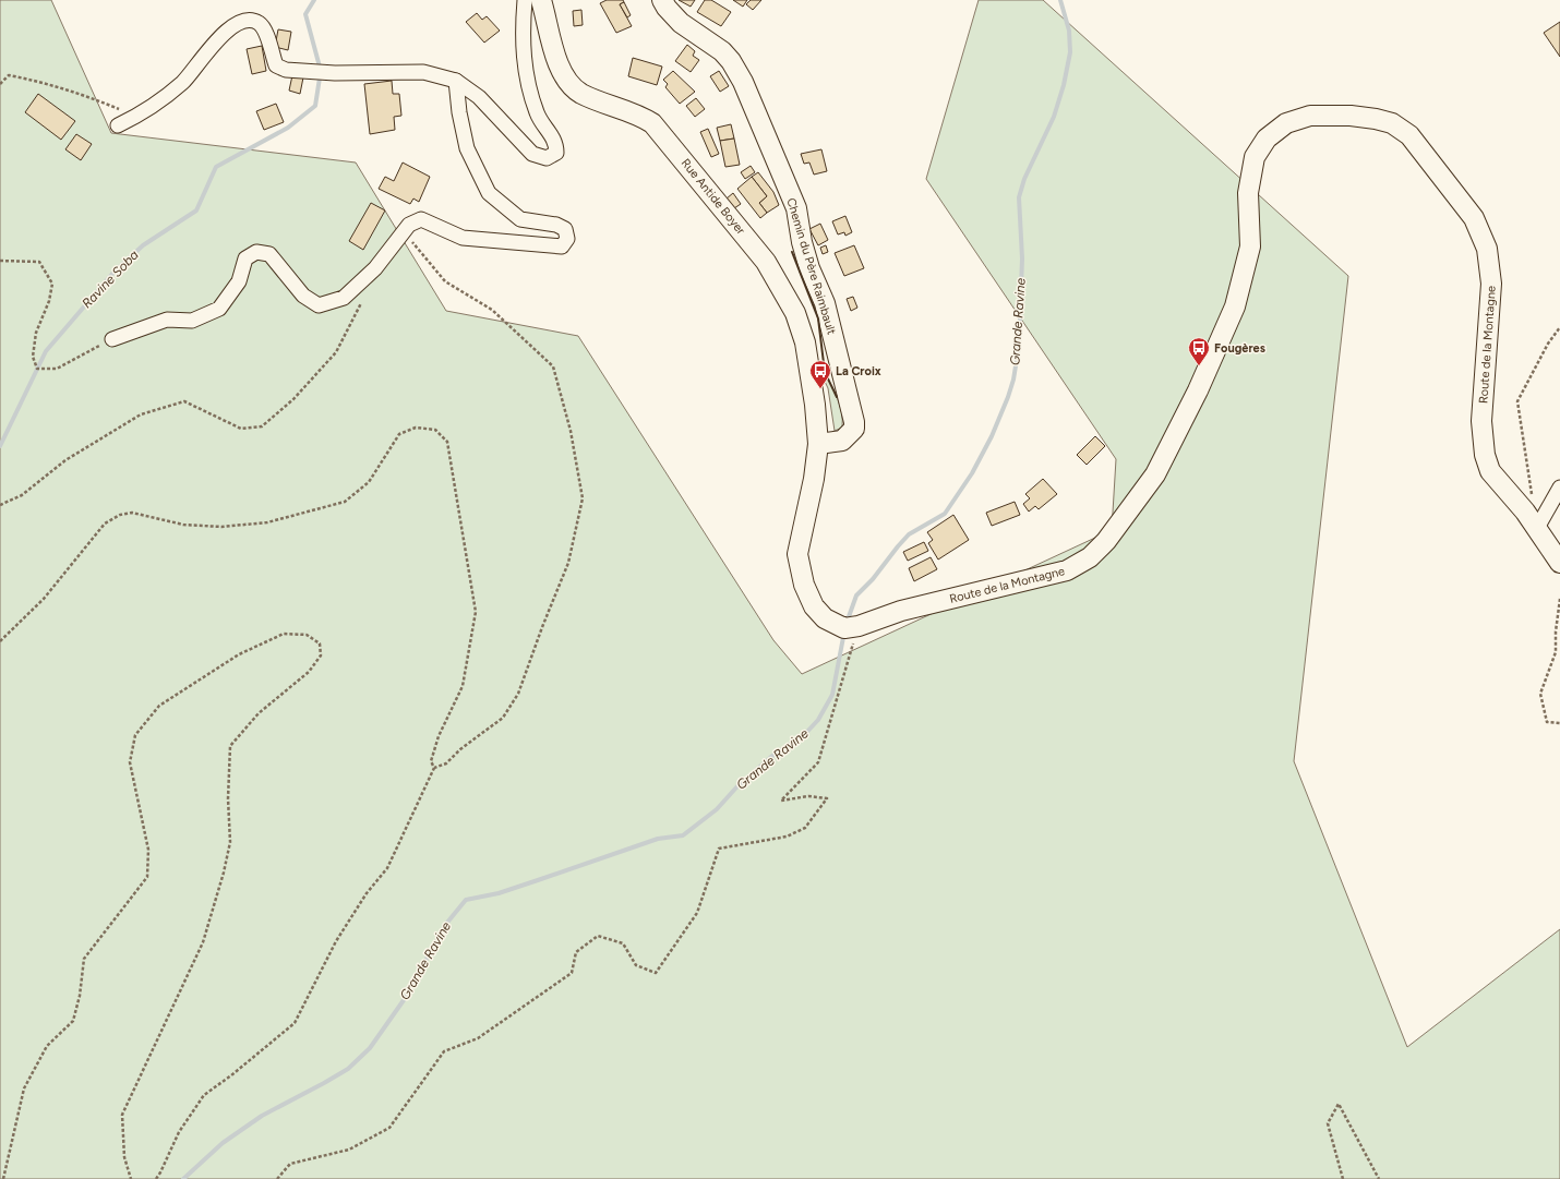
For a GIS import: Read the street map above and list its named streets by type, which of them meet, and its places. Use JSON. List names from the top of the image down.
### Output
{
  "streets": {
    "main road": ["Rue Antide Boyer", "Chemin du Père Raimbault", "Route de la Montagne"]
  },
  "crossings": [
    ["Rue Antide Boyer", "Chemin du Père Raimbault"],
    ["Rue Antide Boyer", "Route de la Montagne"],
    ["Chemin du Père Raimbault", "Route de la Montagne"]
  ],
  "water": ["Ravine Soba", "Grande Ravine"],
  "places": {
    "bus stop": ["Fougères", "La Croix"]
  }
}
